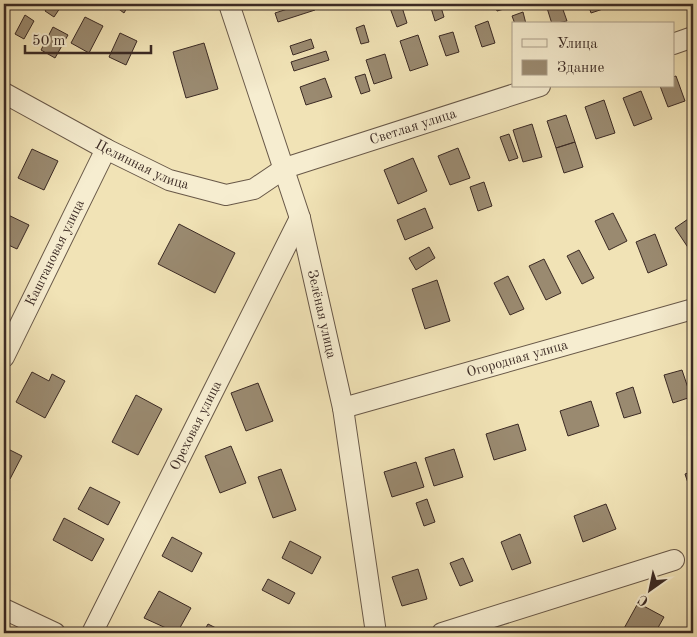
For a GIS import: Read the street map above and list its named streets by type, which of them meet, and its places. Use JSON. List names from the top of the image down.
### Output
{
  "streets": {
    "street": [
      "Светлая улица",
      "Целинная улица",
      "Каштановая улица",
      "Зелёная улица",
      "Огородная улица",
      "Ореховая улица"
    ]
  },
  "crossings": [
    ["Светлая улица", "Целинная улица"],
    ["Светлая улица", "Зелёная улица"],
    ["Целинная улица", "Каштановая улица"],
    ["Целинная улица", "Зелёная улица"],
    ["Зелёная улица", "Огородная улица"],
    ["Зелёная улица", "Ореховая улица"]
  ],
  "legend": ["Улица", "Здание"],
  "scale_bar": "50 m",
  "north": "bottom left"
}
